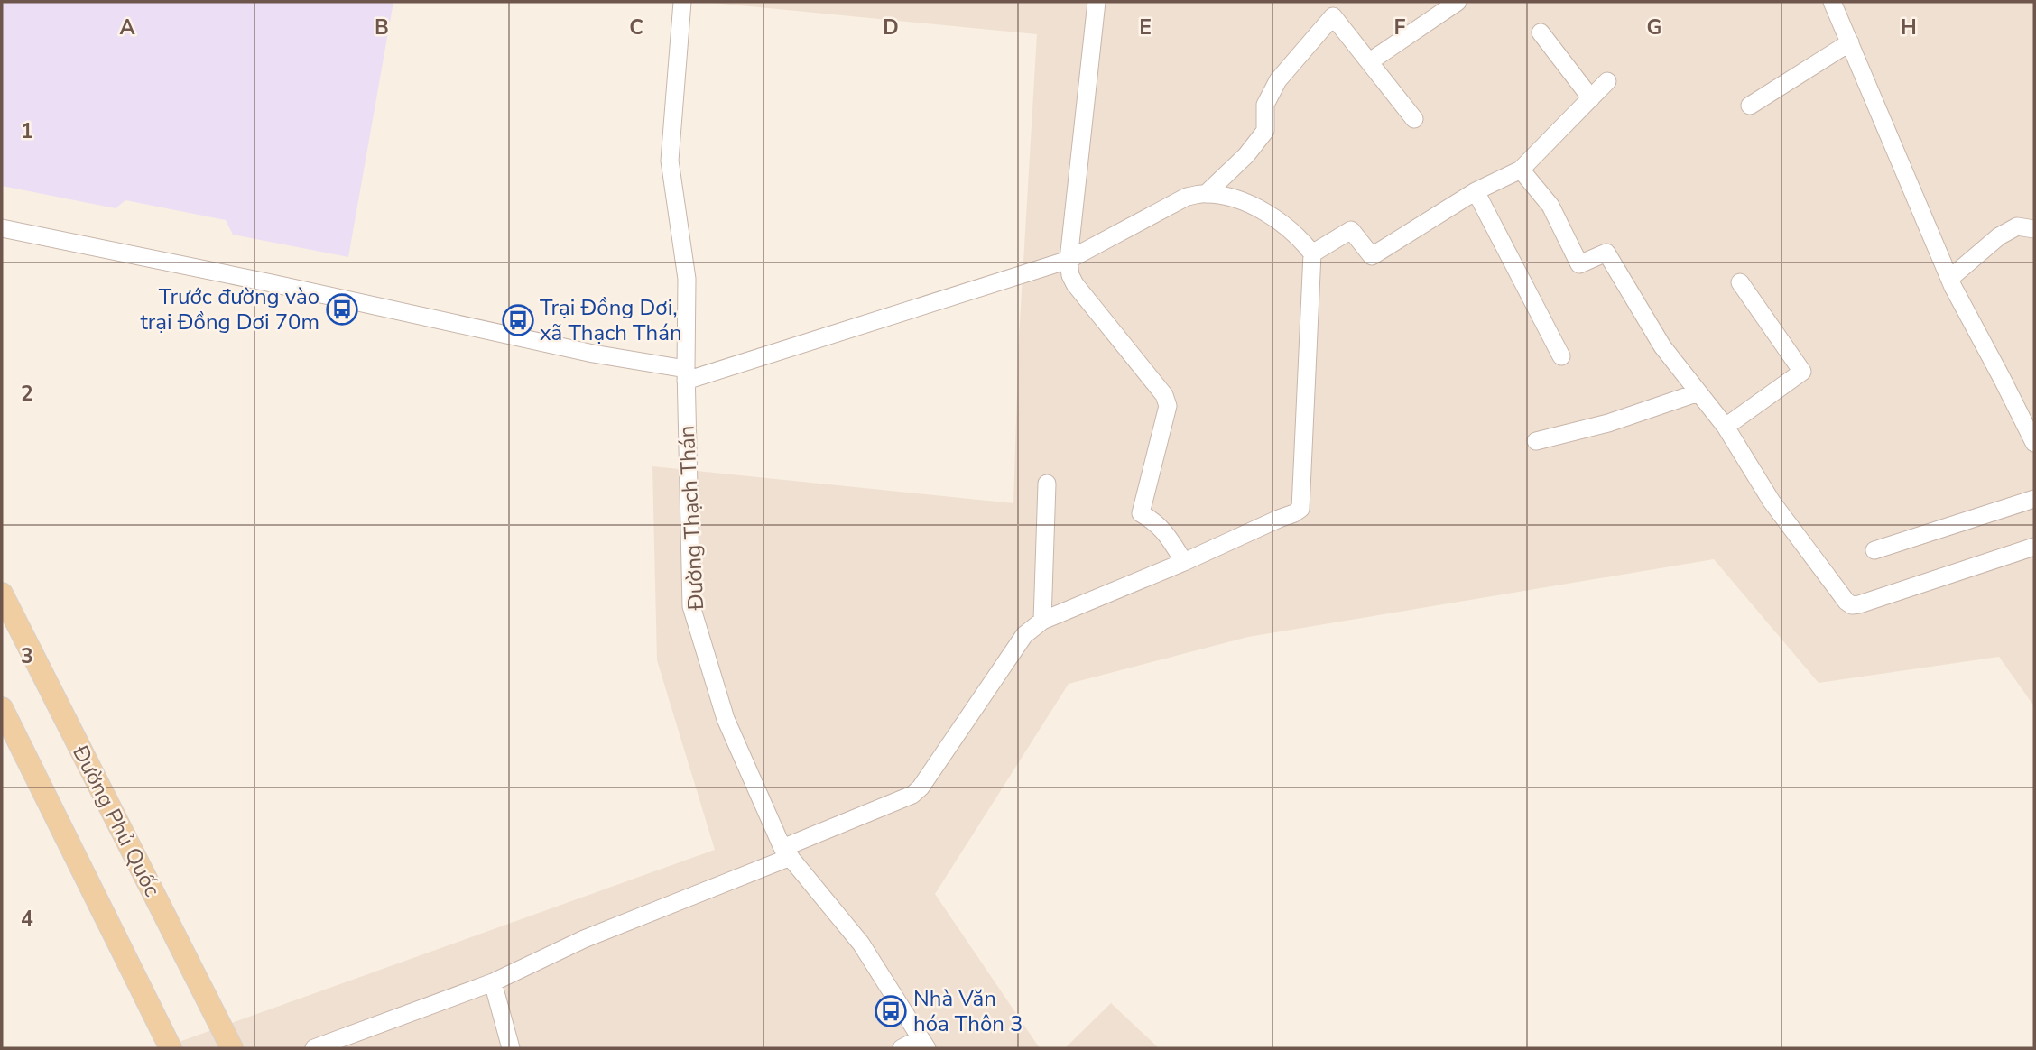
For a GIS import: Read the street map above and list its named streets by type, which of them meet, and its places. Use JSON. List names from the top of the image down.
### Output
{
  "streets": {
    "main road": ["Đường Phủ Quốc"],
    "street": ["Đường Thạch Thán"]
  },
  "places": {
    "bus stop": ["Trước đường vào trại Đồng Dơi 70m", "Trại Đồng Dơi, xã Thạch Thán", "Nhà Văn hóa Thôn 3"]
  },
  "grid": {
    "columns": [
      "A",
      "B",
      "C",
      "D",
      "E",
      "F",
      "G",
      "H"
    ],
    "rows": [
      "1",
      "2",
      "3",
      "4"
    ]
  }
}
